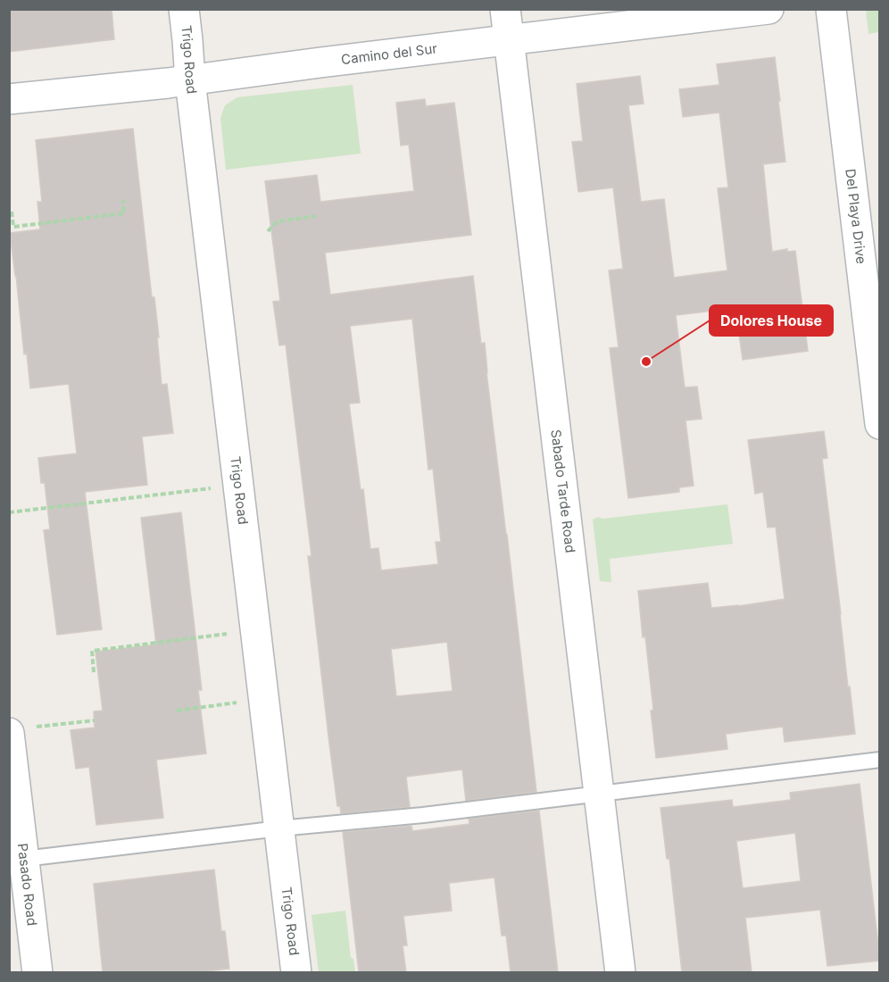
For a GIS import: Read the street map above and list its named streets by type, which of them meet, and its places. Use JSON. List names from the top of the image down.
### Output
{
  "streets": {
    "street": [
      "Camino del Sur",
      "Trigo Road",
      "Del Playa Drive",
      "Sabado Tarde Road",
      "Pasado Road"
    ]
  },
  "crossings": [
    ["Camino del Sur", "Trigo Road"],
    ["Camino del Sur", "Sabado Tarde Road"]
  ],
  "places": ["Dolores House"]
}
